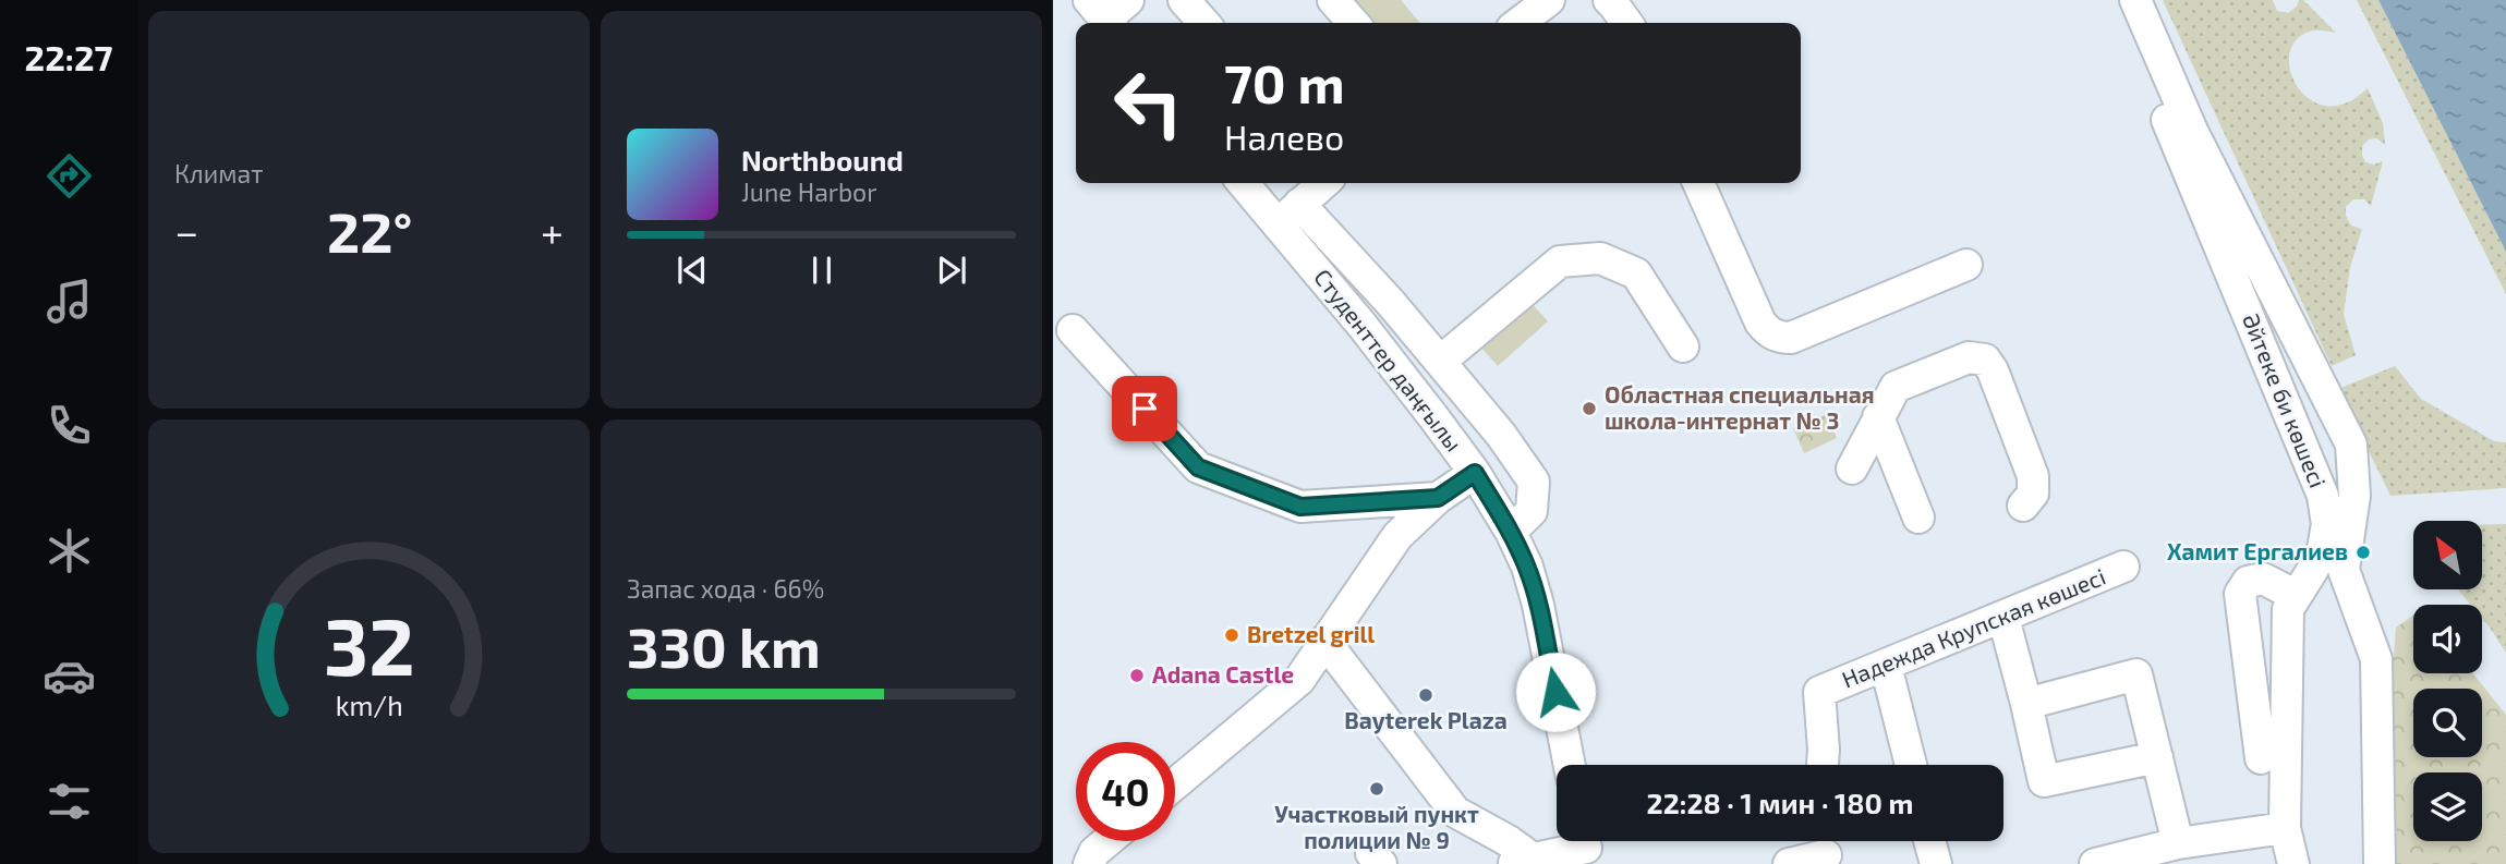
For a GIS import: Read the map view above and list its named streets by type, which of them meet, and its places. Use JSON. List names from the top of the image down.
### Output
{
  "streets": {
    "street": ["Студенттер даңғылы", "Әйтеке би көшесі", "Надежда Крупская көшесі"]
  },
  "places": [
    "Областная специальная школа-интернат № 3",
    "Хамит Ергалиев",
    "Bretzel grill",
    "Adana Сastle",
    "Bayterek Plaza",
    "Участковый пункт полиции № 9"
  ],
  "north": "top left",
  "page": {
    "tabs": "22:27",
    "tile": [
      "Климат",
      ["Запас хода · 66%", "330 km"]
    ],
    "turn": ["70 m", "Налево"],
    "song": ["Northbound", "June Harbor"],
    "heat": ["−", "22°", "+"],
    "limit": "40",
    "trip": "22:28 · 1 мин · 180 m",
    "gauge": ["32", "km/h"]
  }
}
